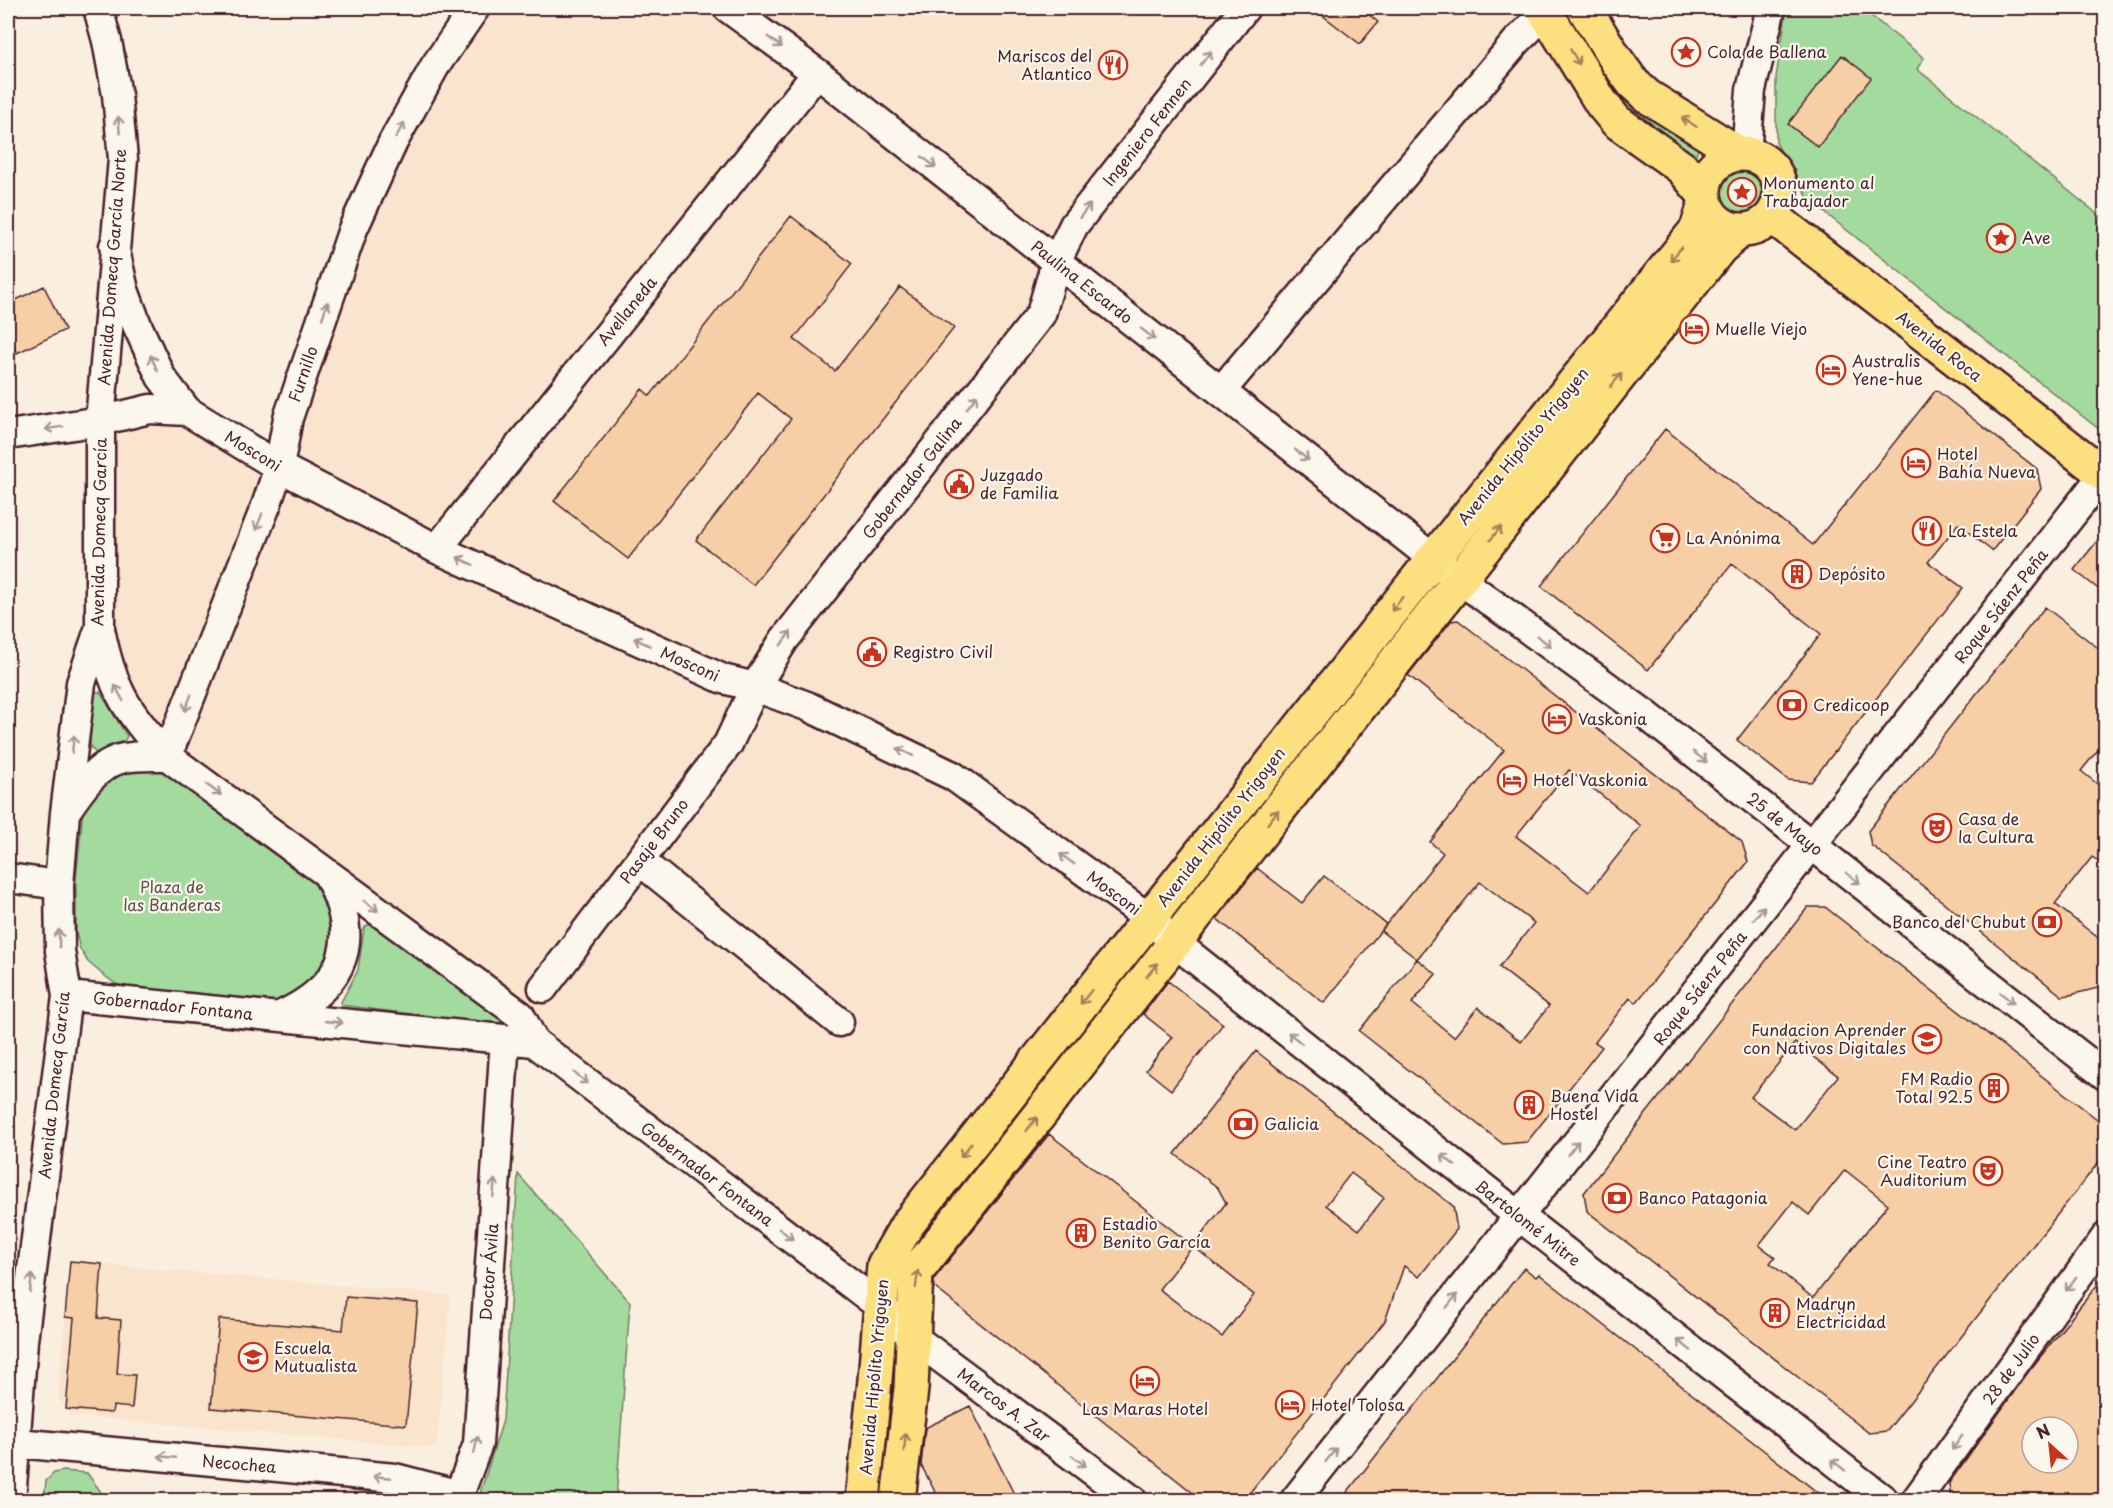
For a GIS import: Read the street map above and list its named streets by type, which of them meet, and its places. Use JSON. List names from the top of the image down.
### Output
{
  "streets": {
    "main road": ["Avenida Roca", "Avenida Hipólito Yrigoyen"],
    "street": [
      "Ingeniero Fennen",
      "Avenida Domecq García Norte",
      "Paulina Escardo",
      "Avellaneda",
      "Furnillo",
      "Mosconi",
      "Gobernador Galina",
      "Avenida Domecq García",
      "Roque Sáenz Peña",
      "25 de Mayo",
      "Pasaje Bruno",
      "Gobernador Fontana",
      "Bartolomé Mitre",
      "Doctor Ávila",
      "28 de Julio",
      "Marcos A. Zar",
      "Necochea"
    ]
  },
  "crossings": [
    ["Ingeniero Fennen", "Paulina Escardo"],
    ["Ingeniero Fennen", "Gobernador Galina"],
    ["Avenida Domecq García Norte", "Mosconi"],
    ["Avenida Domecq García Norte", "Avenida Domecq García"],
    ["Paulina Escardo", "Avellaneda"],
    ["Paulina Escardo", "Avenida Hipólito Yrigoyen"],
    ["Paulina Escardo", "Gobernador Galina"],
    ["Paulina Escardo", "25 de Mayo"],
    ["Avellaneda", "Mosconi"],
    ["Avenida Roca", "Avenida Hipólito Yrigoyen"],
    ["Avenida Roca", "Roque Sáenz Peña"],
    ["Furnillo", "Mosconi"],
    ["Furnillo", "Gobernador Fontana"],
    ["Avenida Hipólito Yrigoyen", "Mosconi"],
    ["Avenida Hipólito Yrigoyen", "25 de Mayo"],
    ["Avenida Hipólito Yrigoyen", "Gobernador Fontana"],
    ["Avenida Hipólito Yrigoyen", "Bartolomé Mitre"],
    ["Avenida Hipólito Yrigoyen", "Marcos A. Zar"],
    ["Mosconi", "Gobernador Galina"],
    ["Mosconi", "Avenida Domecq García"],
    ["Mosconi", "Pasaje Bruno"],
    ["Mosconi", "Bartolomé Mitre"],
    ["Gobernador Galina", "Pasaje Bruno"],
    ["Avenida Domecq García", "Gobernador Fontana"],
    ["Avenida Domecq García", "Necochea"],
    ["Roque Sáenz Peña", "25 de Mayo"],
    ["Roque Sáenz Peña", "Bartolomé Mitre"],
    ["Gobernador Fontana", "Doctor Ávila"],
    ["Gobernador Fontana", "Marcos A. Zar"],
    ["Doctor Ávila", "Necochea"]
  ],
  "one_way": [
    "Avenida Domecq García Norte",
    "Paulina Escardo",
    "Mosconi",
    "Gobernador Galina",
    "Avenida Domecq García",
    "Roque Sáenz Peña",
    "25 de Mayo",
    "Bartolomé Mitre",
    "Doctor Ávila",
    "28 de Julio",
    "Marcos A. Zar",
    "Necochea"
  ],
  "parks": ["Plaza de las Banderas"],
  "places": {
    "place": ["Cola de Ballena", "Monumento al Trabajador", "Ave"],
    "restaurant": ["Mariscos del Atlantico", "La Estela"],
    "hotel": [
      "Muelle Viejo",
      "Australis Yene-hue",
      "Hotel Bahía Nueva",
      "Vaskonia",
      "Hotel Vaskonia",
      "Las Maras Hotel",
      "Hotel Tolosa"
    ],
    "public building": ["Juzgado de Familia", "Registro Civil"],
    "supermarket": ["La Anónima"],
    "building": [
      "Depósito",
      "FM Radio Total 92.5",
      "Buena Vida Hostel",
      "Estadio Benito García",
      "Madryn Electricidad"
    ],
    "bank": [
      "Credicoop",
      "Banco del Chubut",
      "Galicia",
      "Banco Patagonia"
    ],
    "theatre": ["Casa de la Cultura", "Cine Teatro Auditorium"],
    "school or university": ["Fundacion Aprender con Nativos Digitales", "Escuela Mutualista"]
  },
  "north": "top left"
}
